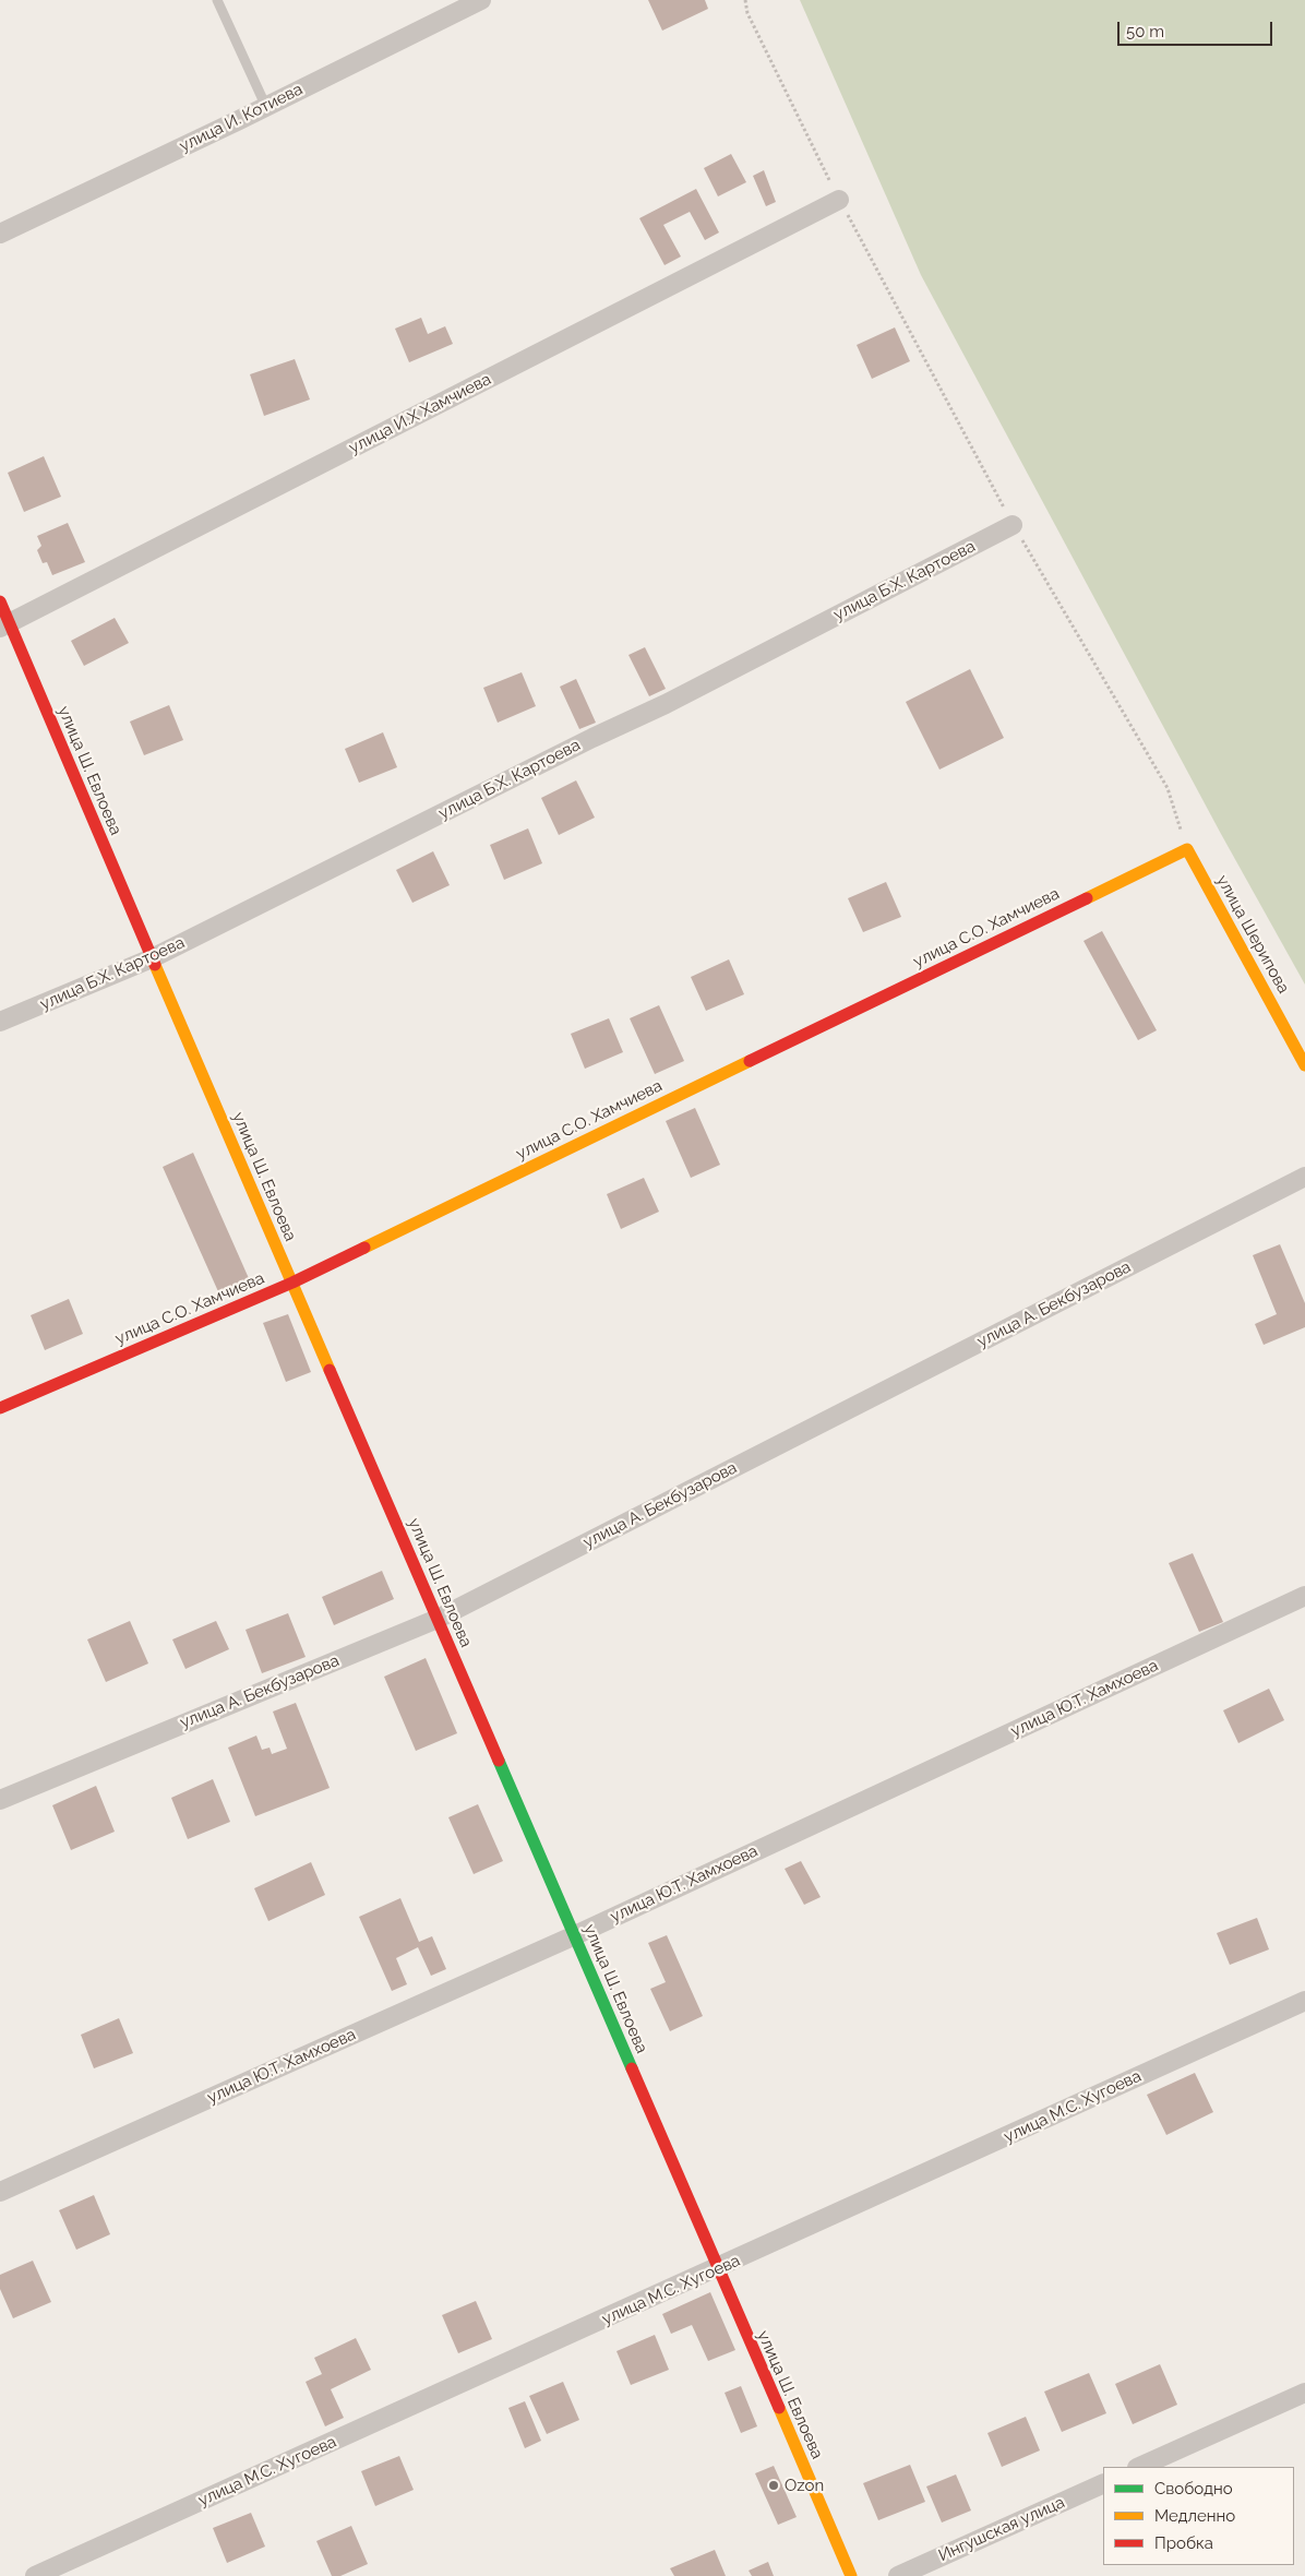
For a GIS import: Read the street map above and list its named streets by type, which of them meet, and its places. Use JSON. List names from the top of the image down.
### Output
{
  "streets": {
    "street": [
      "улица И. Котиева",
      "улица И.Х Хамчиева",
      "улица Б.Х. Картоева",
      "улица Ш. Евлоева",
      "улица С.О. Хамчиева",
      "улица Шерипова",
      "улица А. Бекбузарова",
      "улица Ю.Т. Хамхоева",
      "улица М.С. Хугоева",
      "Ингушская улица"
    ]
  },
  "crossings": [
    ["улица И.Х Хамчиева", "улица Ш. Евлоева"],
    ["улица Б.Х. Картоева", "улица Ш. Евлоева"],
    ["улица Ш. Евлоева", "улица С.О. Хамчиева"],
    ["улица Ш. Евлоева", "улица А. Бекбузарова"],
    ["улица Ш. Евлоева", "улица Ю.Т. Хамхоева"],
    ["улица Ш. Евлоева", "улица М.С. Хугоева"],
    ["улица С.О. Хамчиева", "улица Шерипова"]
  ],
  "places": ["Ozon"],
  "legend": ["Свободно", "Медленно", "Пробка"],
  "scale_bar": "50 m"
}
